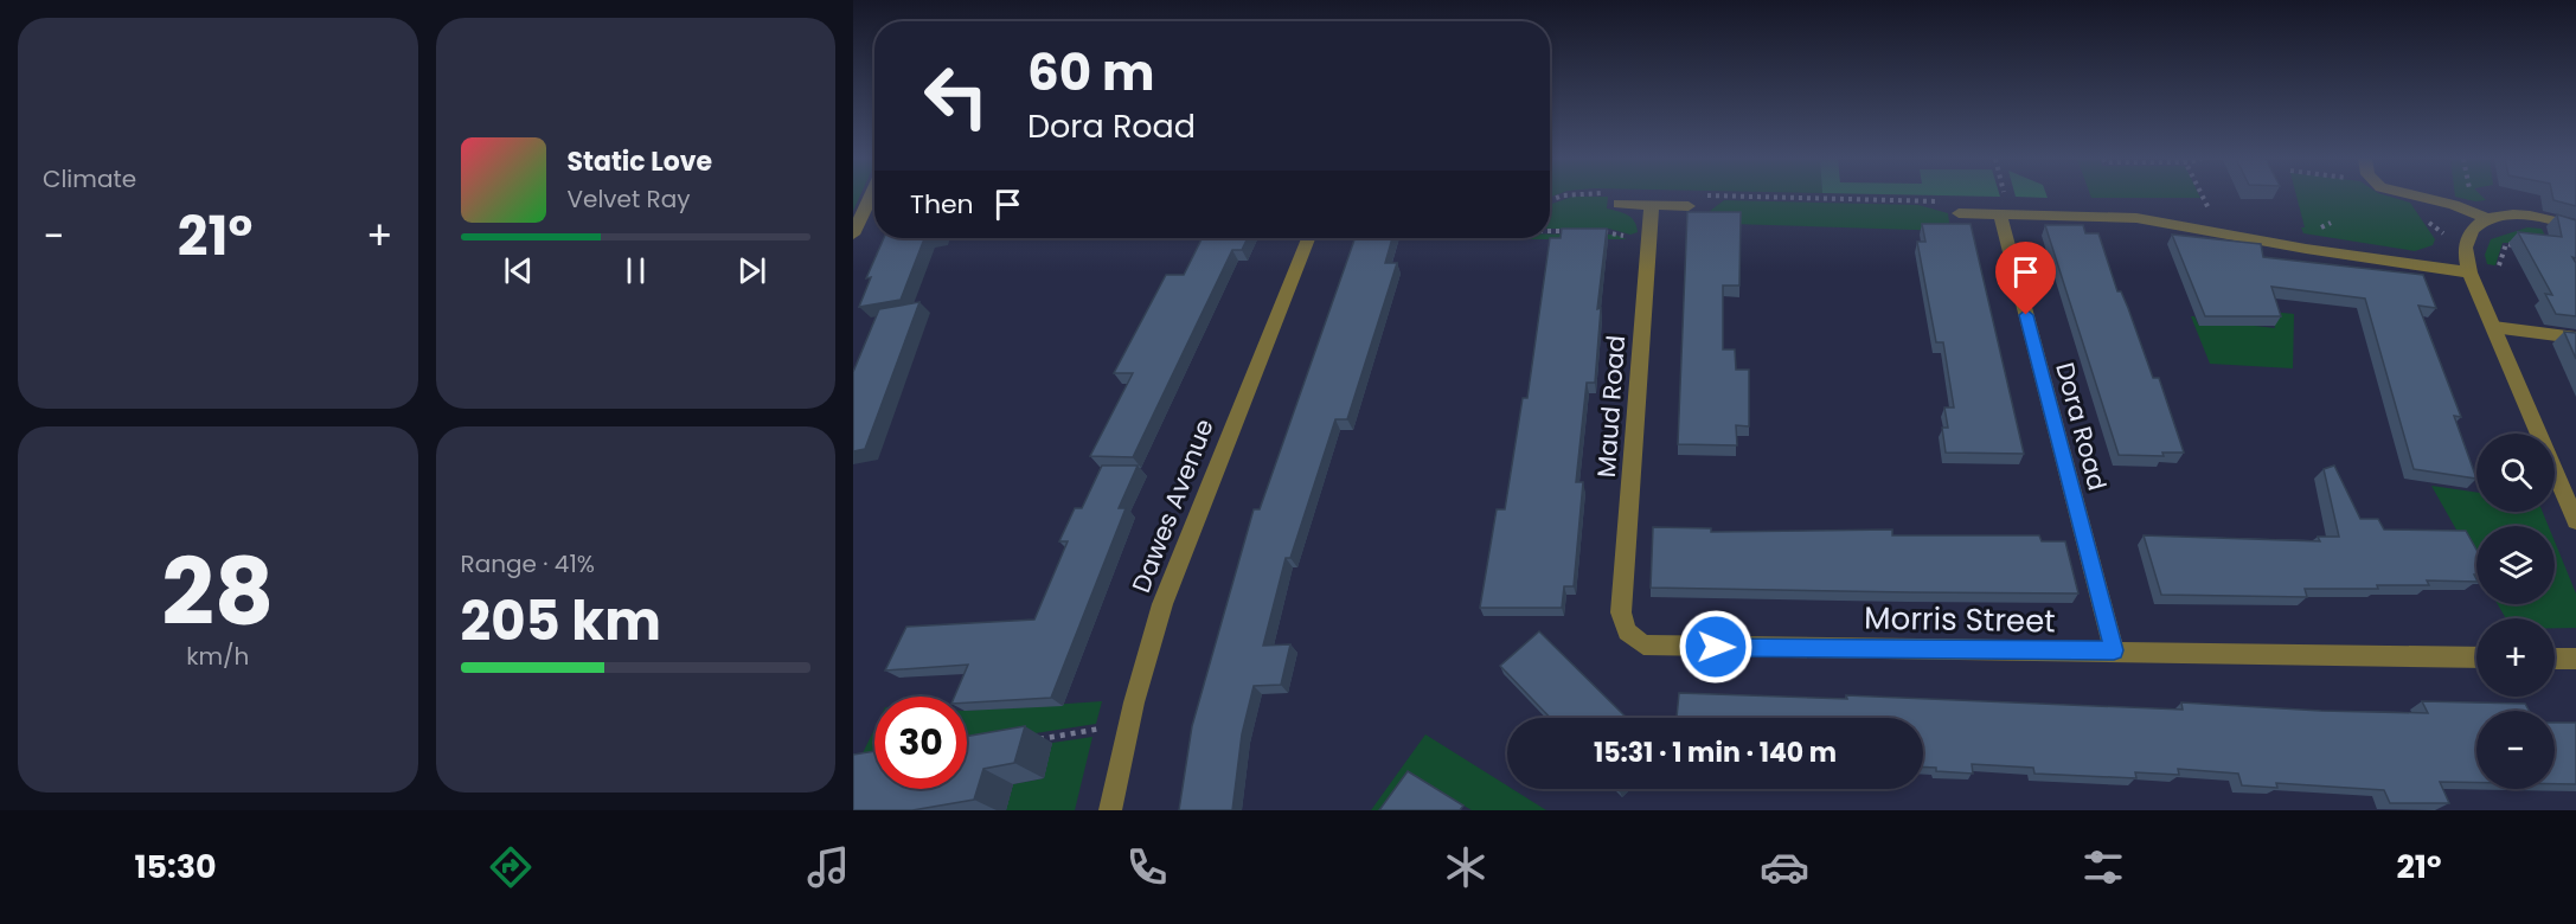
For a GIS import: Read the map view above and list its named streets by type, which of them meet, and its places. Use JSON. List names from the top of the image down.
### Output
{
  "streets": {
    "street": [
      "Maud Road",
      "Dora Road",
      "Dawes Avenue",
      "Morris Street"
    ]
  },
  "crossings": [
    ["Maud Road", "Morris Street"],
    ["Dora Road", "Morris Street"]
  ],
  "page": {
    "tile": [
      "Climate",
      ["28", "km/h"],
      ["Range · 41%", "205 km"]
    ],
    "turn": ["60 m", "Dora Road"],
    "song": ["Static Love", "Velvet Ray"],
    "then": "Then",
    "heat": ["−", "21°", "+"],
    "map_buttons": ["+", "−"],
    "limit": "30",
    "trip": "15:31 · 1 min · 140 m",
    "tabs": ["15:30", "21°"]
  }
}
